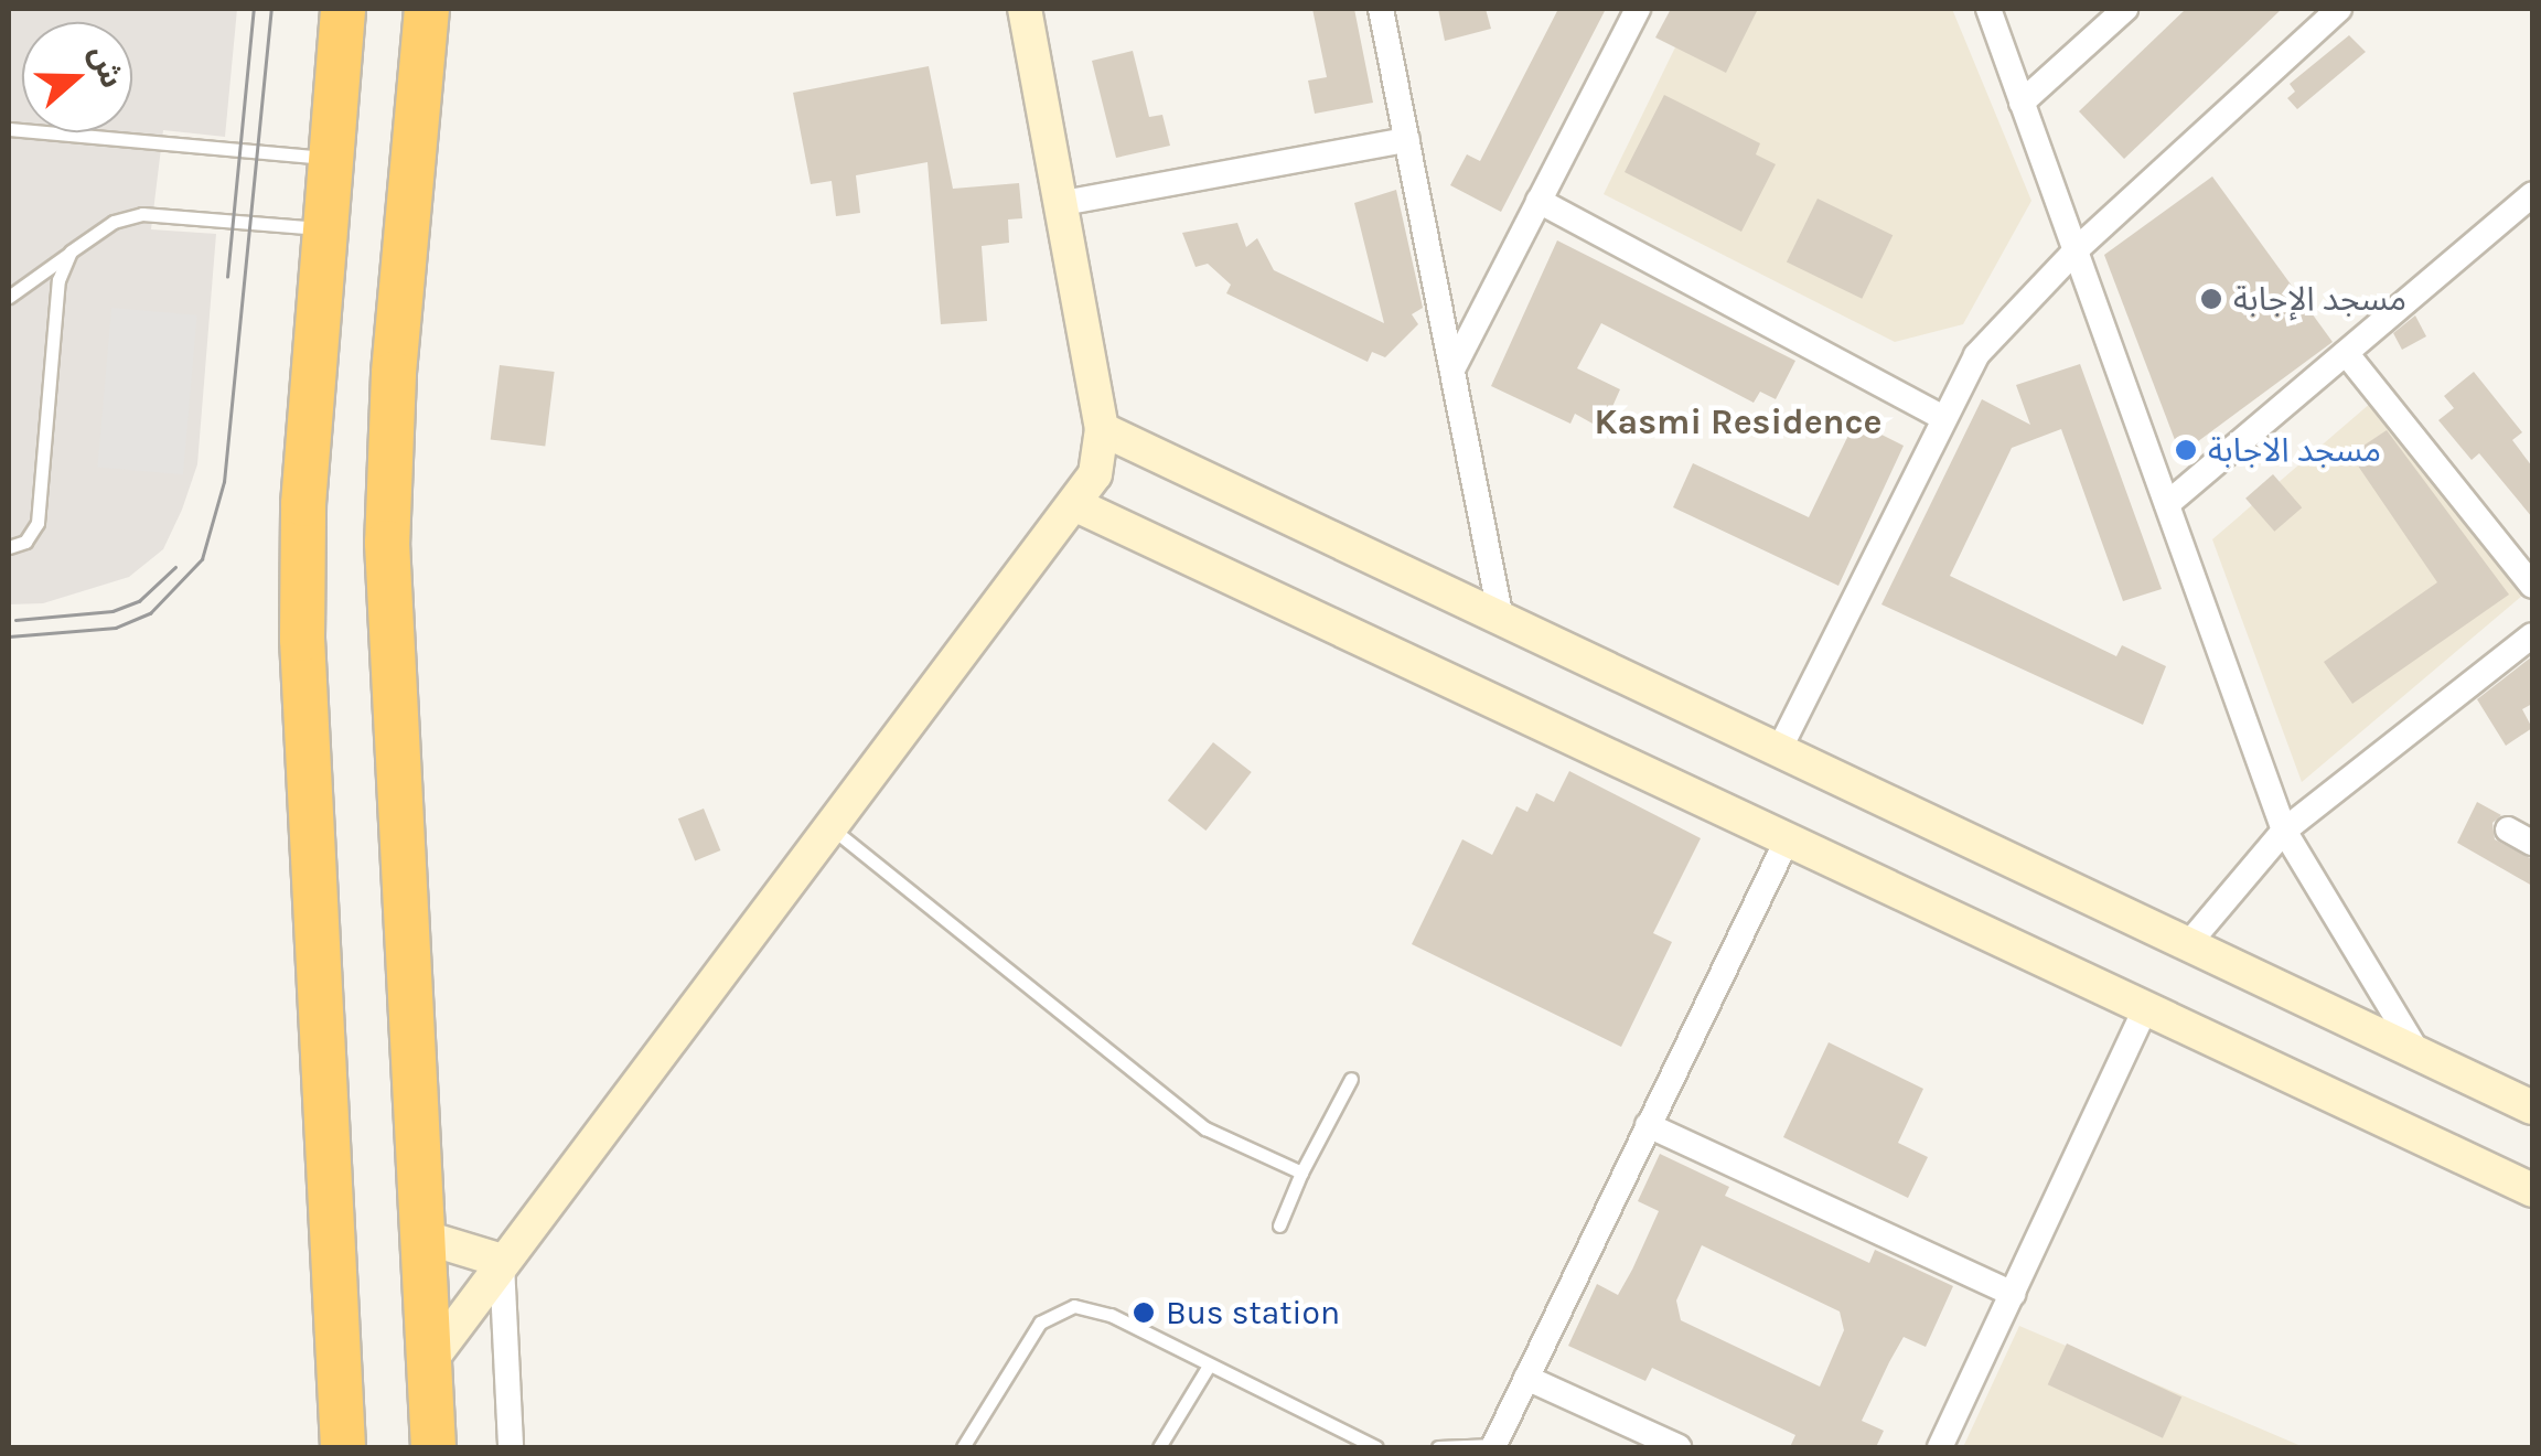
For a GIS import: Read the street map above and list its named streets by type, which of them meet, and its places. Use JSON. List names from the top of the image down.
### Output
{
  "districts": ["Kasmi Residence"],
  "places": ["مسجد الإجابة", "مسجد الاجابة", "Bus station"],
  "north": "right"
}
